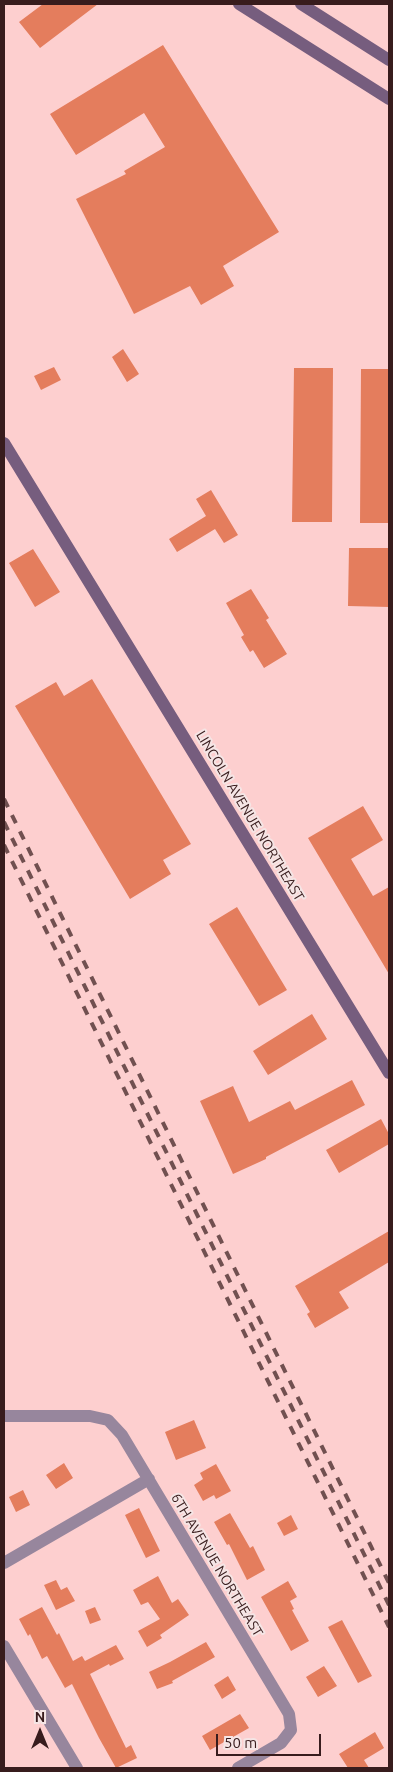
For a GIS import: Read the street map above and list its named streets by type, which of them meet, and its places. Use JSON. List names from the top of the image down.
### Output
{
  "streets": {
    "street": ["LINCOLN AVENUE NORTHEAST", "6TH AVENUE NORTHEAST"]
  },
  "scale_bar": "50 m",
  "north": "top"
}
